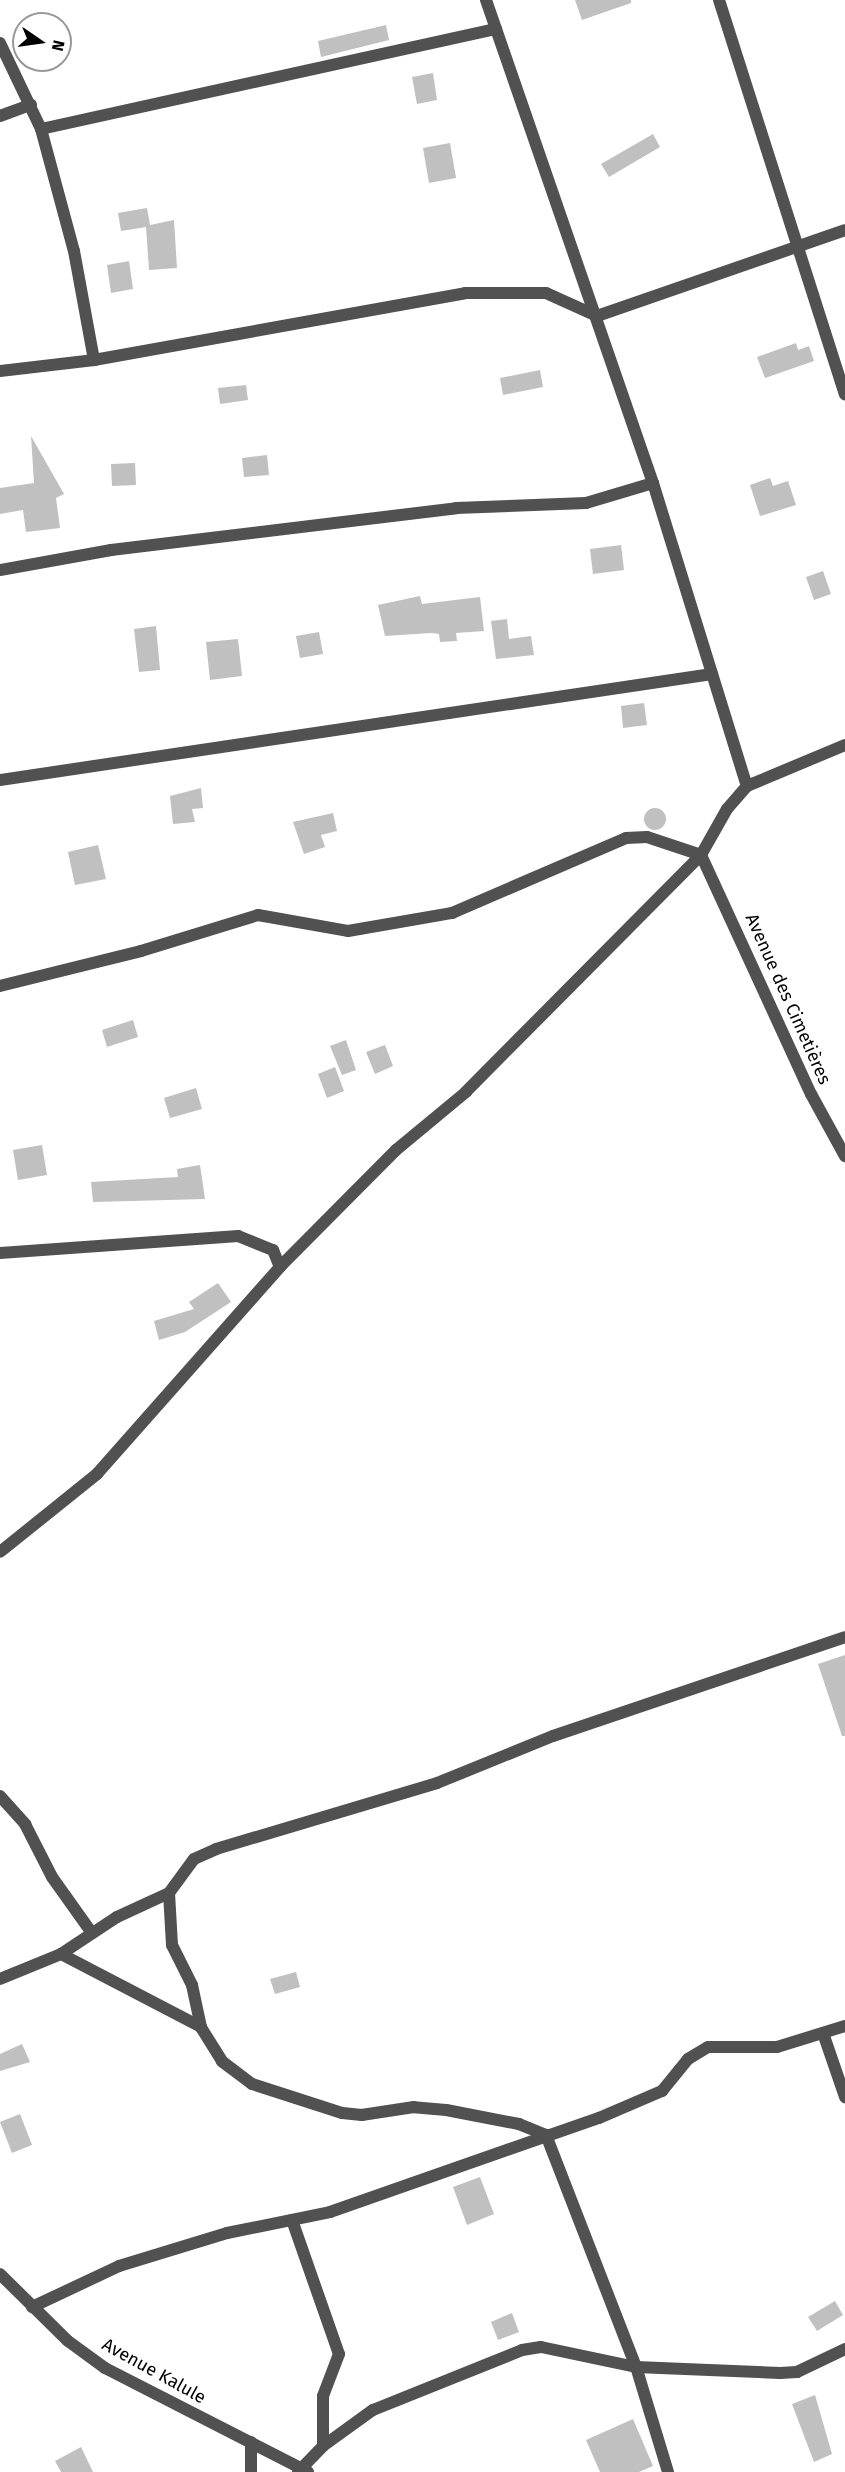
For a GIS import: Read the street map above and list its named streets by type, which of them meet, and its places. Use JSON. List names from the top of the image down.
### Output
{
  "streets": {
    "street": ["Avenue des Cimetières", "Avenue Kalule"]
  },
  "north": "right"
}
